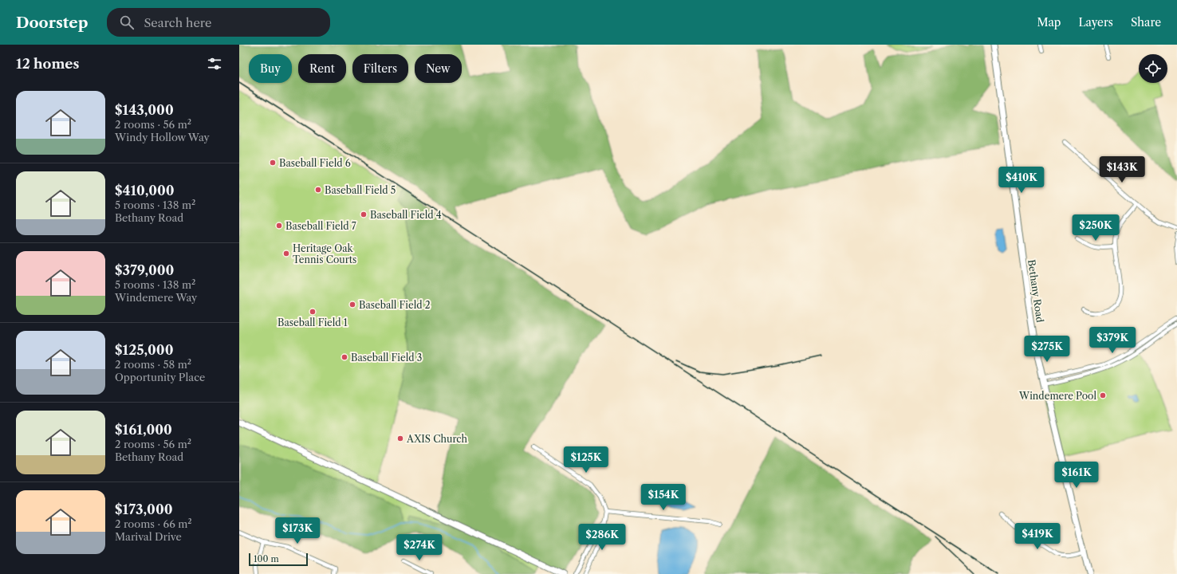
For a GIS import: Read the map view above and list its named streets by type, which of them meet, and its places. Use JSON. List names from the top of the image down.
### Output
{
  "streets": {
    "main road": ["Bethany Road"]
  },
  "places": [
    "Baseball Field 6",
    "Baseball Field 5",
    "Baseball Field 4",
    "Baseball Field 7",
    "Heritage Oak Tennis Courts",
    "Baseball Field 2",
    "Baseball Field 1",
    "Baseball Field 3",
    "Windemere Pool",
    "AXIS Church"
  ],
  "scale_bar": "100 m",
  "page": {
    "header": "Doorstep",
    "search": "Search here",
    "nav": ["Map", "Layers", "Share"],
    "heading": "12 homes",
    "chip": [
      "Buy",
      "Rent",
      "Filters",
      "New"
    ],
    "list": [
      {
        "name": "$143,000",
        "note": "2 rooms · 56 m² · Windy Hollow Way"
      },
      {
        "name": "$410,000",
        "note": "5 rooms · 138 m² · Bethany Road"
      },
      {
        "name": "$379,000",
        "note": "5 rooms · 138 m² · Windemere Way"
      },
      {
        "name": "$125,000",
        "note": "2 rooms · 58 m² · Opportunity Place"
      },
      {
        "name": "$161,000",
        "note": "2 rooms · 56 m² · Bethany Road"
      },
      {
        "name": "$173,000",
        "note": "2 rooms · 66 m² · Marival Drive"
      }
    ],
    "price": [
      "$143K",
      "$410K",
      "$250K",
      "$379K",
      "$275K",
      "$125K",
      "$161K",
      "$154K",
      "$173K",
      "$419K",
      "$286K",
      "$274K"
    ],
    "scale": "100 m"
  }
}
